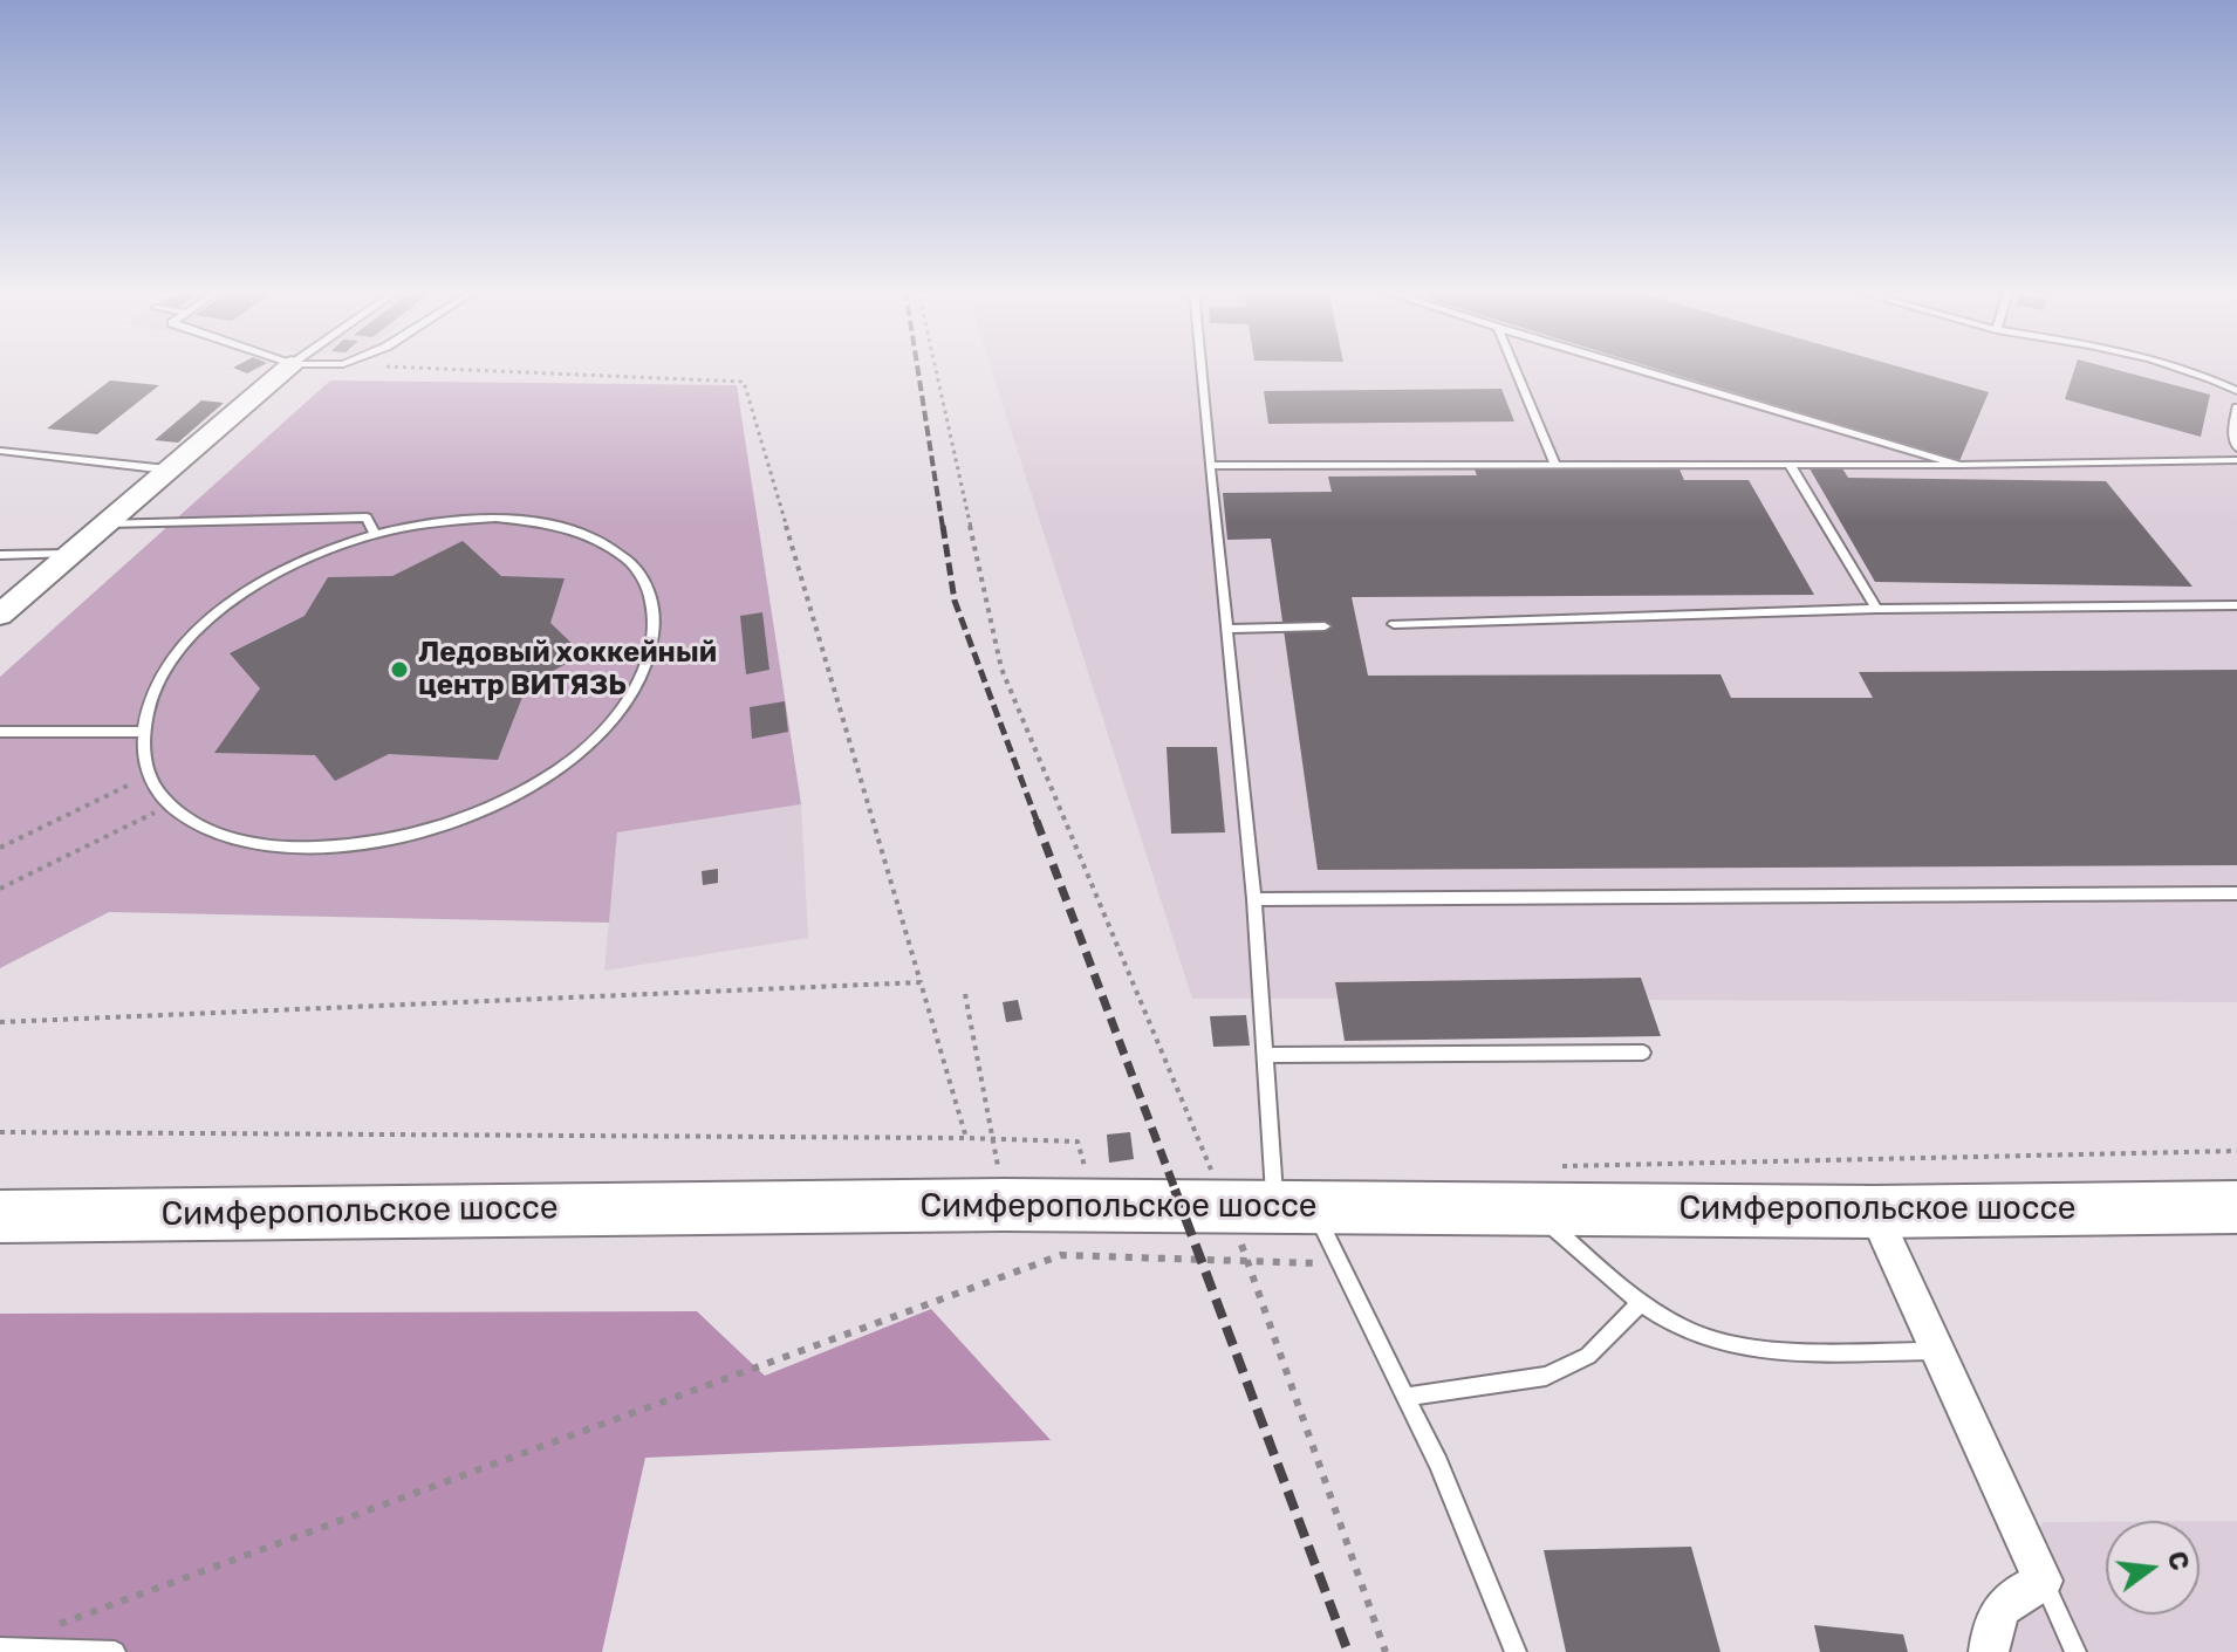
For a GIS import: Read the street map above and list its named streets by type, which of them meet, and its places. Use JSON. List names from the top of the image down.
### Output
{
  "streets": {
    "main road": ["Симферопольское шоссе"]
  },
  "places": ["Ледовый хоккейный центр ВИТЯЗЬ"],
  "north": "right"
}
